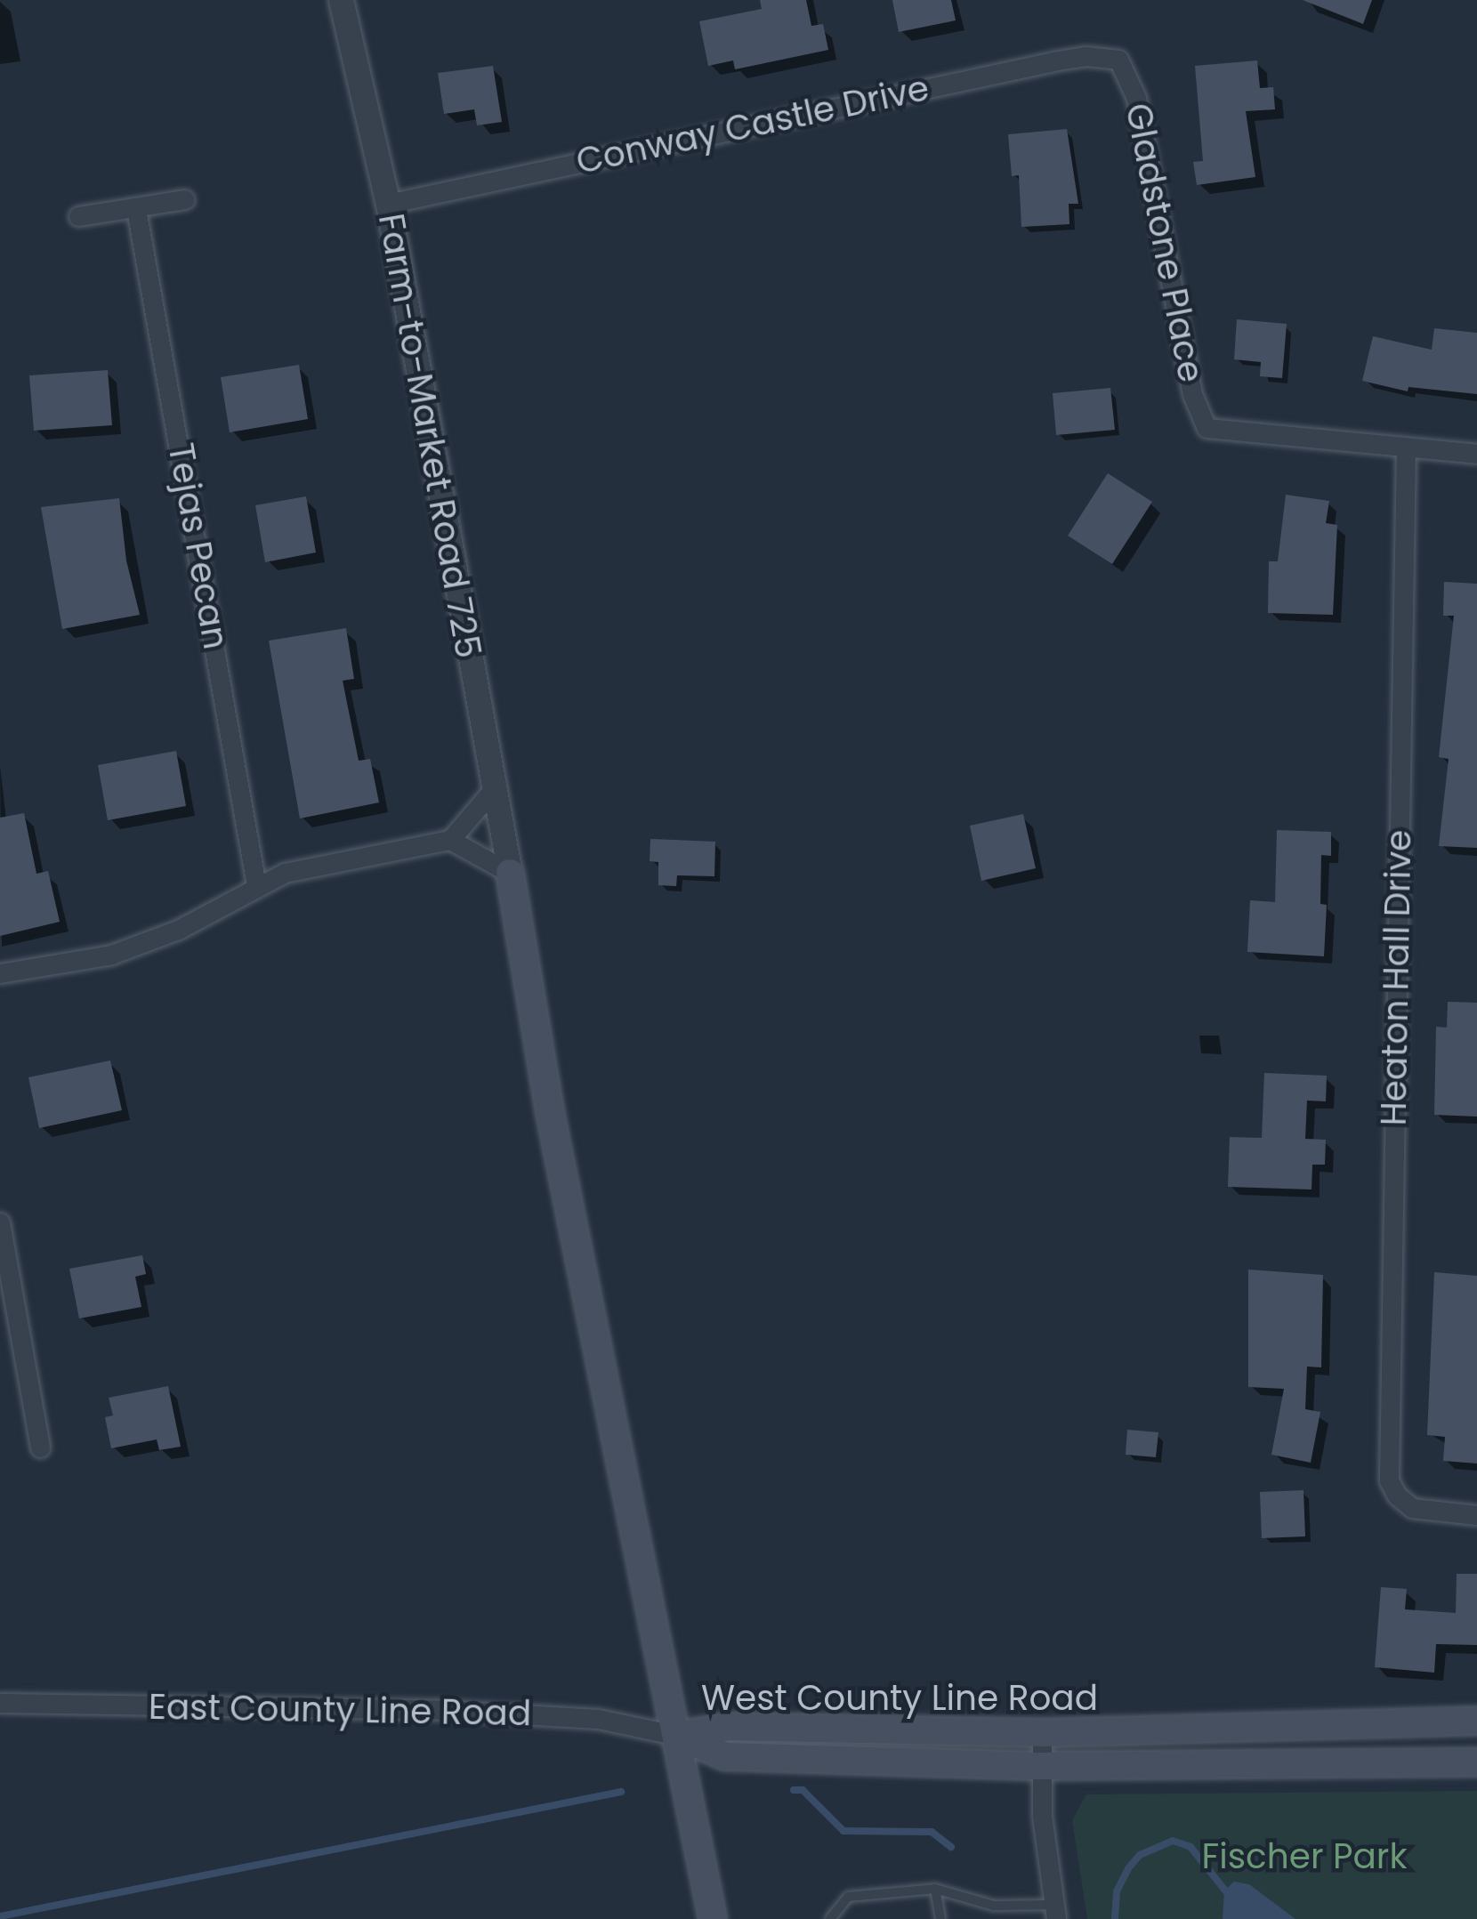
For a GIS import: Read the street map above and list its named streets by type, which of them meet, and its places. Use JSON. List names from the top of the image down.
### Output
{
  "streets": {
    "main road": ["West County Line Road"],
    "street": [
      "Conway Castle Drive",
      "Gladstone Place",
      "Farm-to-Market Road 725",
      "Tejas Pecan",
      "Heaton Hall Drive",
      "East County Line Road"
    ]
  },
  "crossings": [
    ["Conway Castle Drive", "Gladstone Place"],
    ["Conway Castle Drive", "Farm-to-Market Road 725"],
    ["Gladstone Place", "Heaton Hall Drive"],
    ["West County Line Road", "East County Line Road"]
  ],
  "parks": ["Fischer Park"]
}
